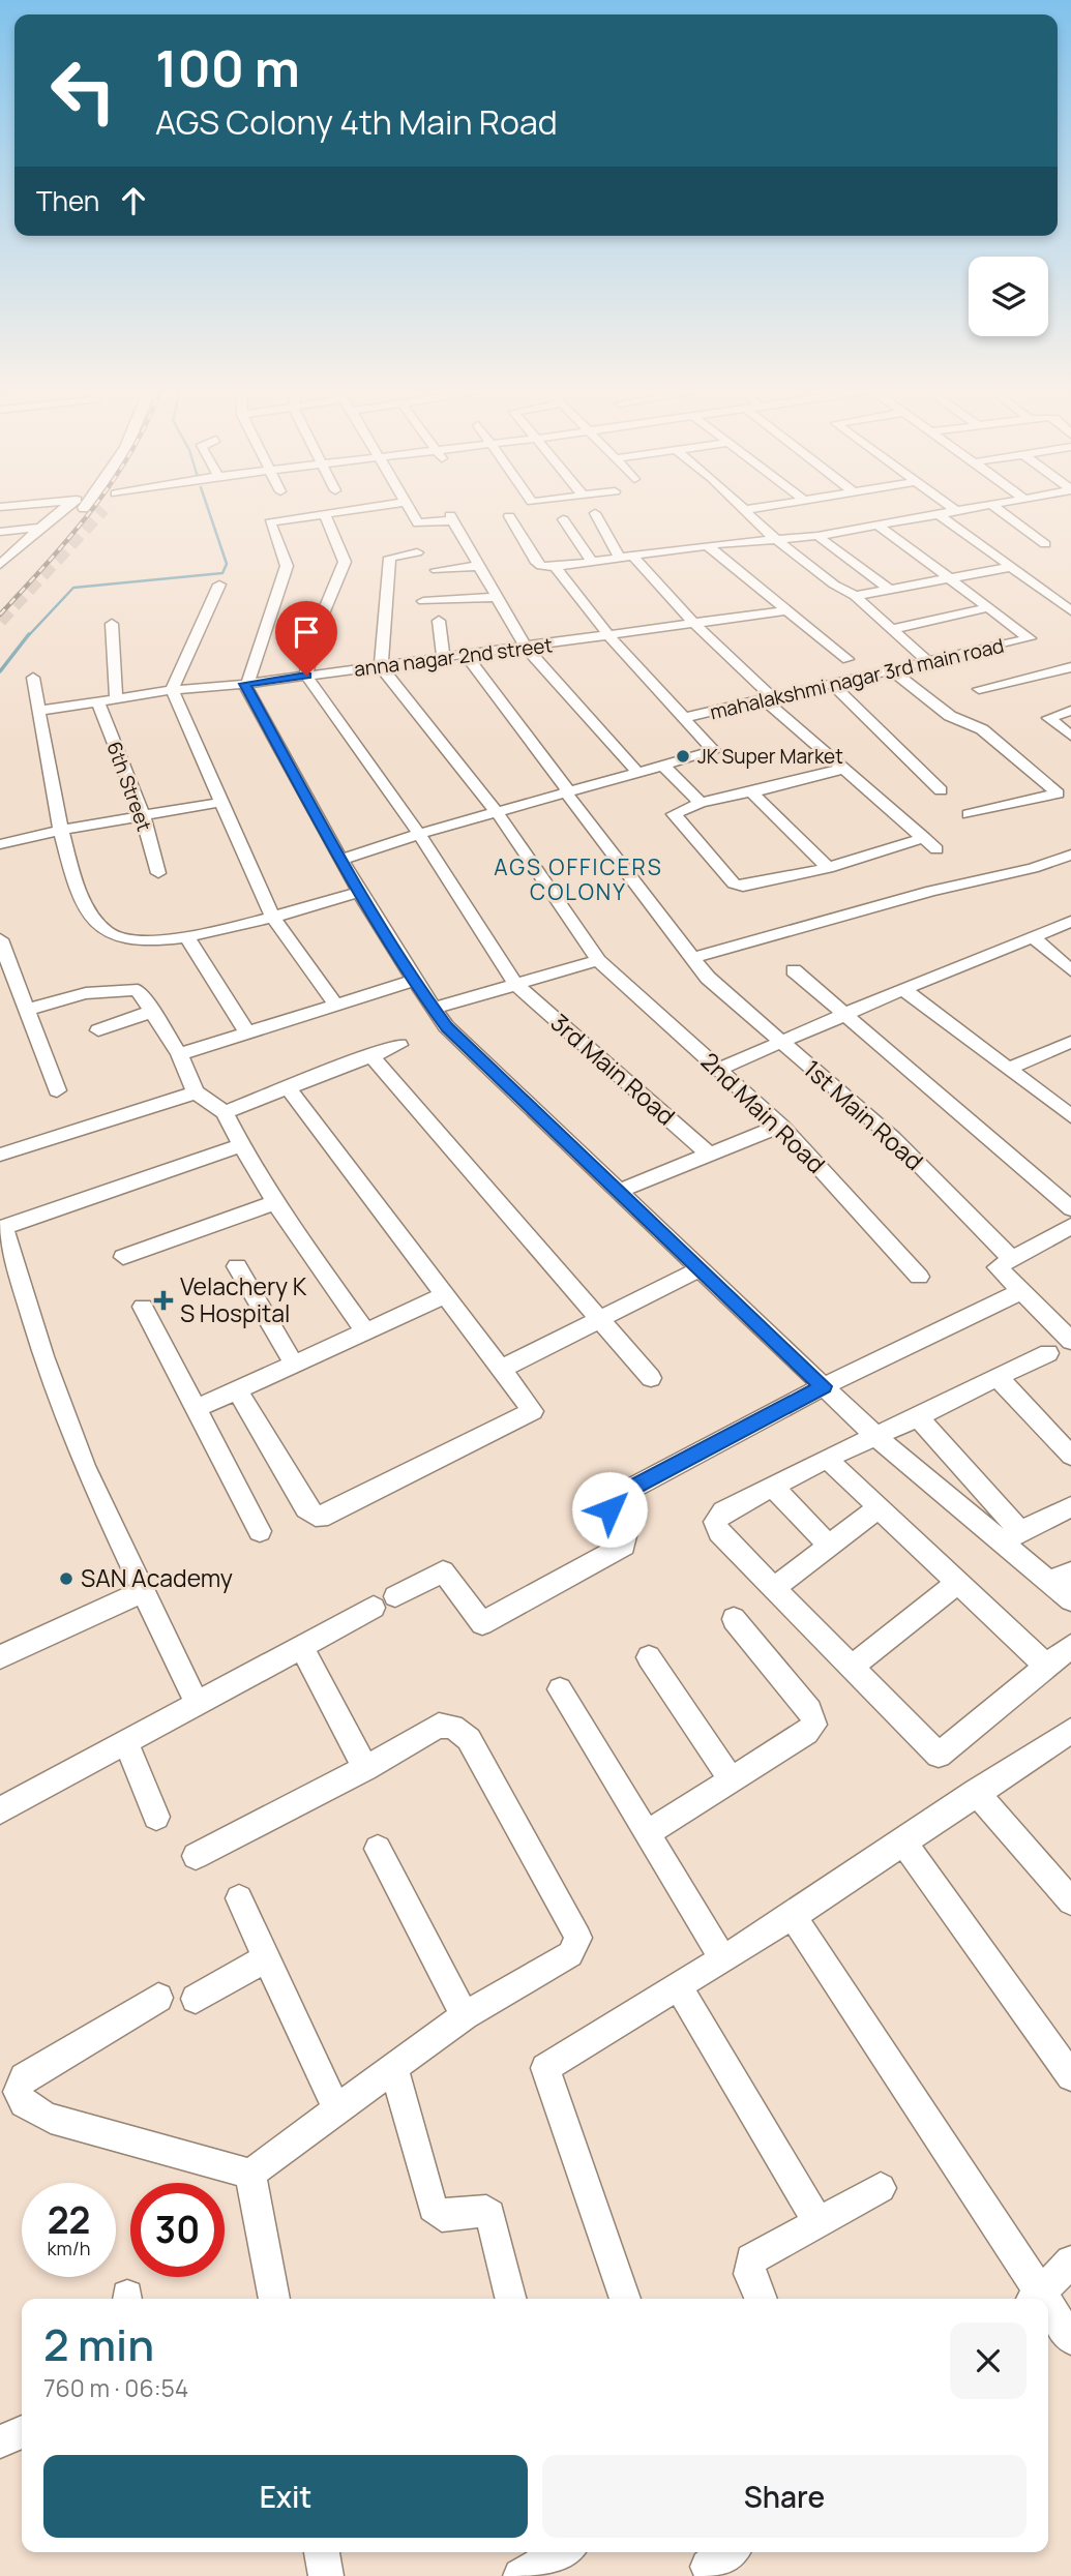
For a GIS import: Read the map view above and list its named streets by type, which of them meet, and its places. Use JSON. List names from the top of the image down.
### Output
{
  "streets": {
    "street": [
      "anna nagar 2nd street",
      "mahalakshmi nagar 3rd main road",
      "6th Street",
      "3rd Main Road",
      "2nd Main Road",
      "1st Main Road"
    ]
  },
  "crossings": [
    ["anna nagar 2nd street", "6th Street"],
    ["anna nagar 2nd street", "3rd Main Road"],
    ["anna nagar 2nd street", "2nd Main Road"],
    ["anna nagar 2nd street", "1st Main Road"]
  ],
  "districts": ["AGS OFFICERS COLONY"],
  "places": {
    "other": ["JK Super Market", "SAN Academy"],
    "health": ["Velachery K S Hospital"]
  },
  "page": {
    "turn": ["100 m", "AGS Colony 4th Main Road"],
    "then": "Then",
    "speed": "22 km/h",
    "limit": "30",
    "heading": ["2 min", "760 m · 06:54"],
    "buttons": ["Exit", "Share"]
  }
}
